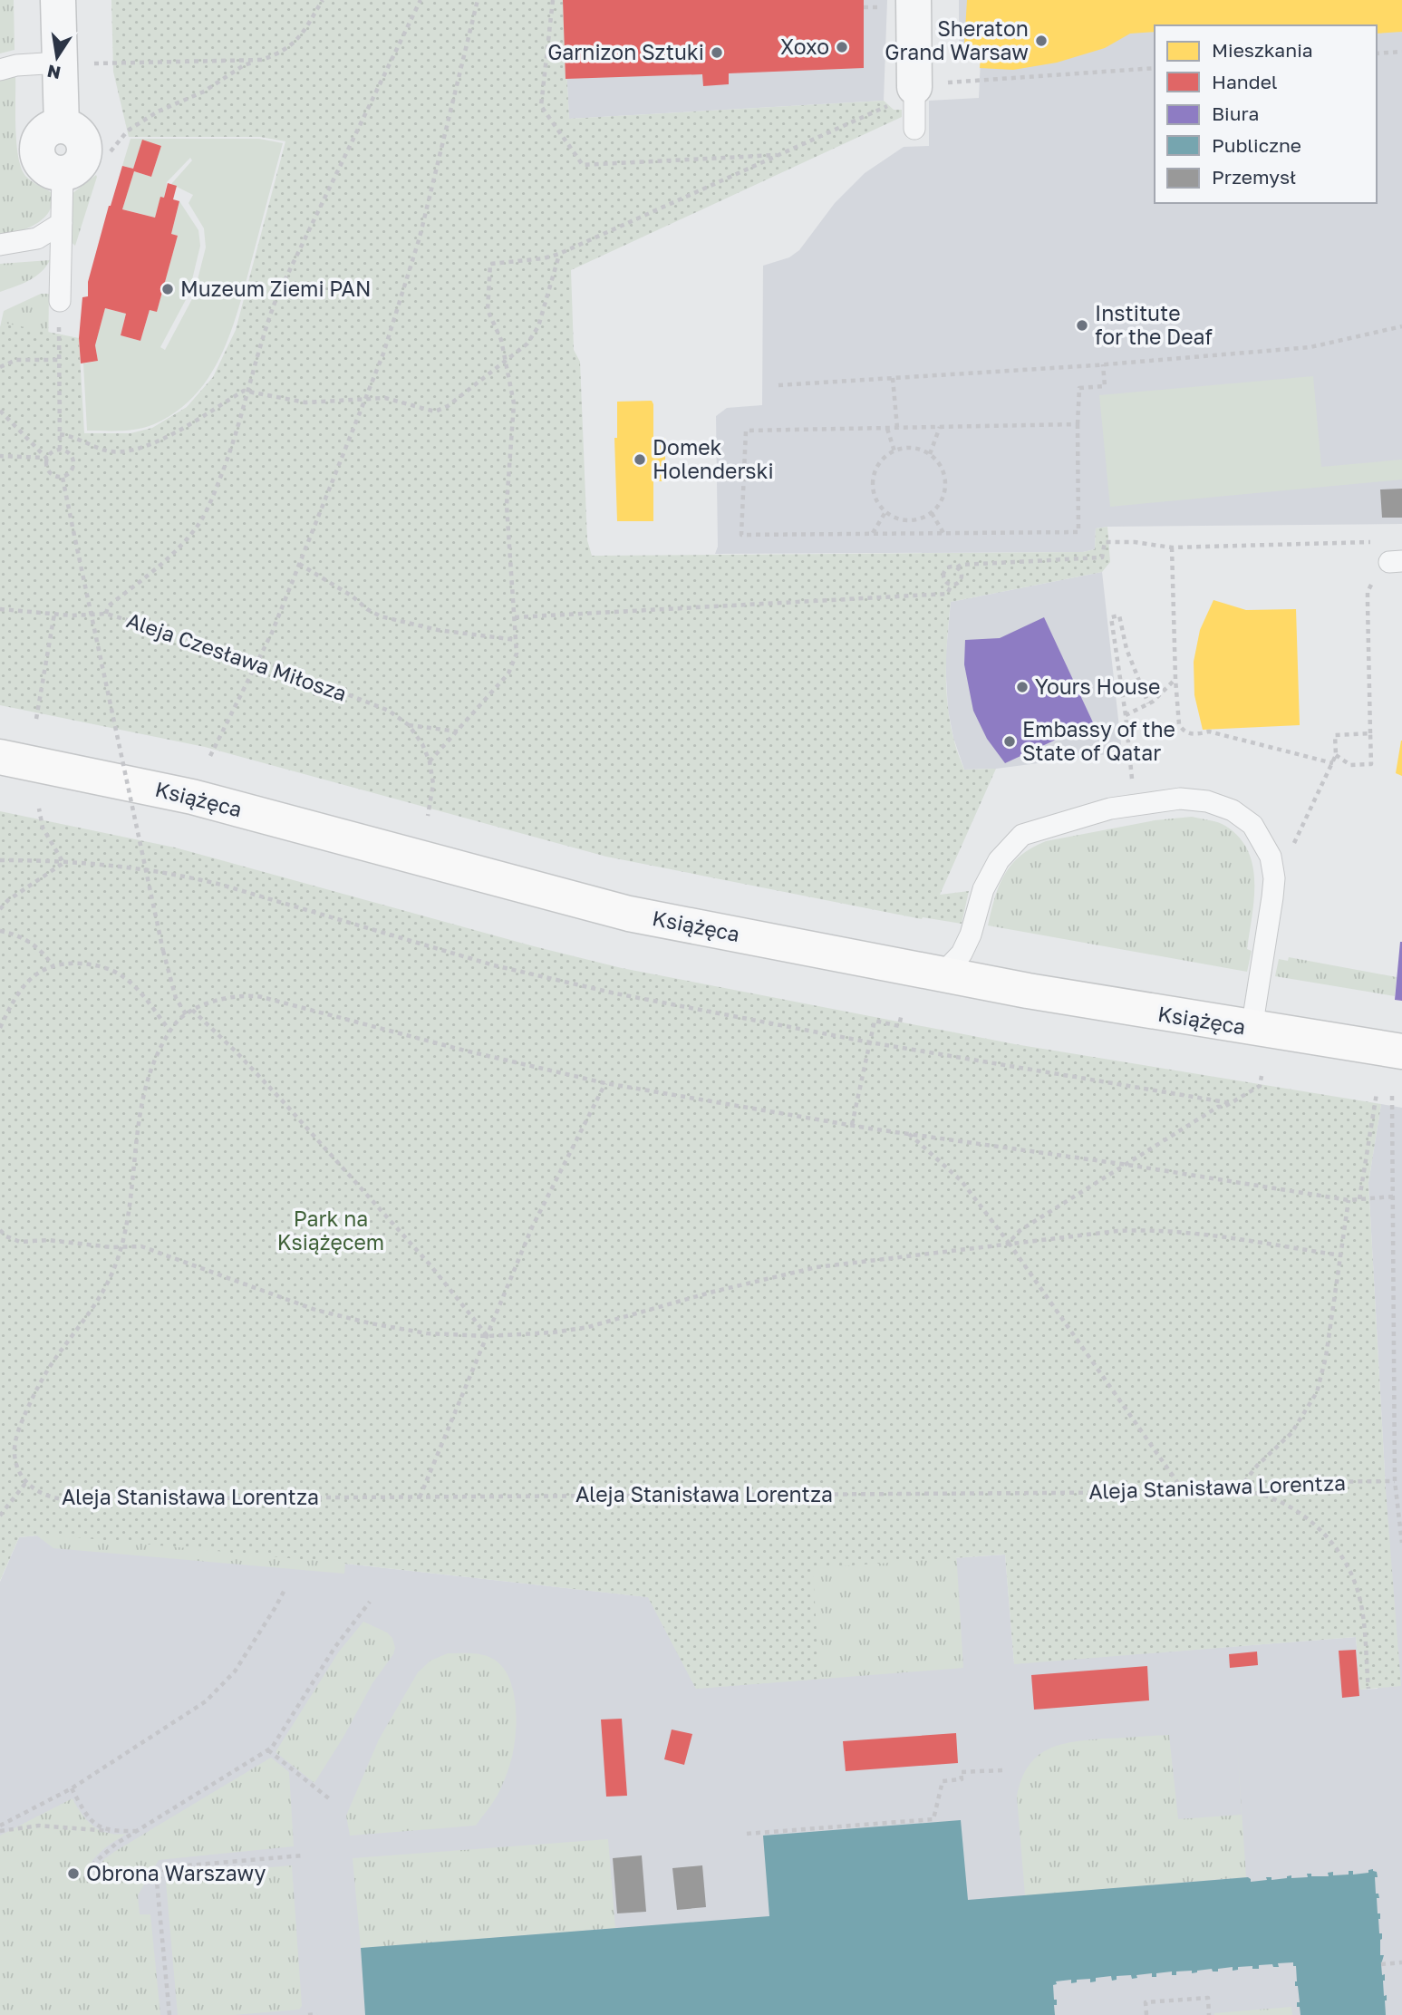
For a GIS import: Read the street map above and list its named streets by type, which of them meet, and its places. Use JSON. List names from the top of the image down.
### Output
{
  "streets": {
    "street": ["Książęca"],
    "path": ["Aleja Czesława Miłosza", "Aleja Stanisława Lorentza"]
  },
  "parks": ["Park na Książęcem"],
  "places": [
    "Sheraton Grand Warsaw",
    "Xoxo",
    "Garnizon Sztuki",
    "Muzeum Ziemi PAN",
    "Institute for the Deaf",
    "Domek Holenderski",
    "Yours House",
    "Embassy of the State of Qatar",
    "Obrona Warszawy"
  ],
  "legend": [
    "Mieszkania",
    "Handel",
    "Biura",
    "Publiczne",
    "Przemysł"
  ],
  "north": "bottom"
}
